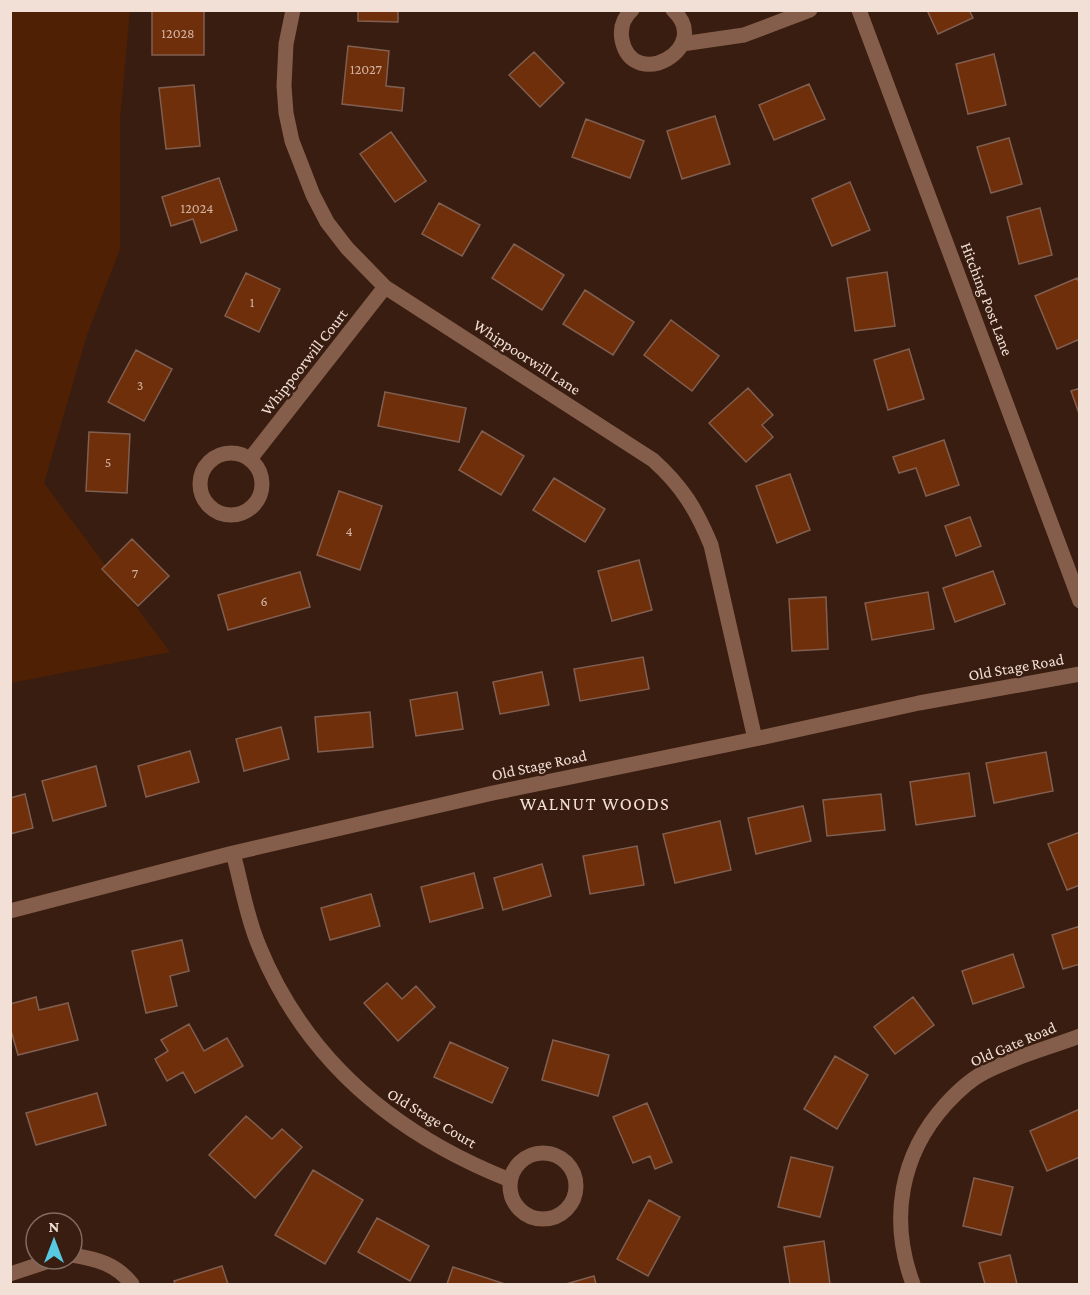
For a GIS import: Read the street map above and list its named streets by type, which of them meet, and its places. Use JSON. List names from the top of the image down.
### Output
{
  "streets": {
    "street": [
      "Hitching Post Lane",
      "Whippoorwill Lane",
      "Whippoorwill Court",
      "Old Stage Road",
      "Old Gate Road",
      "Old Stage Court"
    ]
  },
  "crossings": [
    ["Whippoorwill Lane", "Whippoorwill Court"],
    ["Whippoorwill Lane", "Old Stage Road"],
    ["Old Stage Road", "Old Stage Court"]
  ],
  "districts": ["WALNUT WOODS"],
  "house_numbers": [
    "12028",
    "12027",
    "12024",
    "1",
    "3",
    "5",
    "4",
    "7",
    "6"
  ],
  "north": "top"
}
